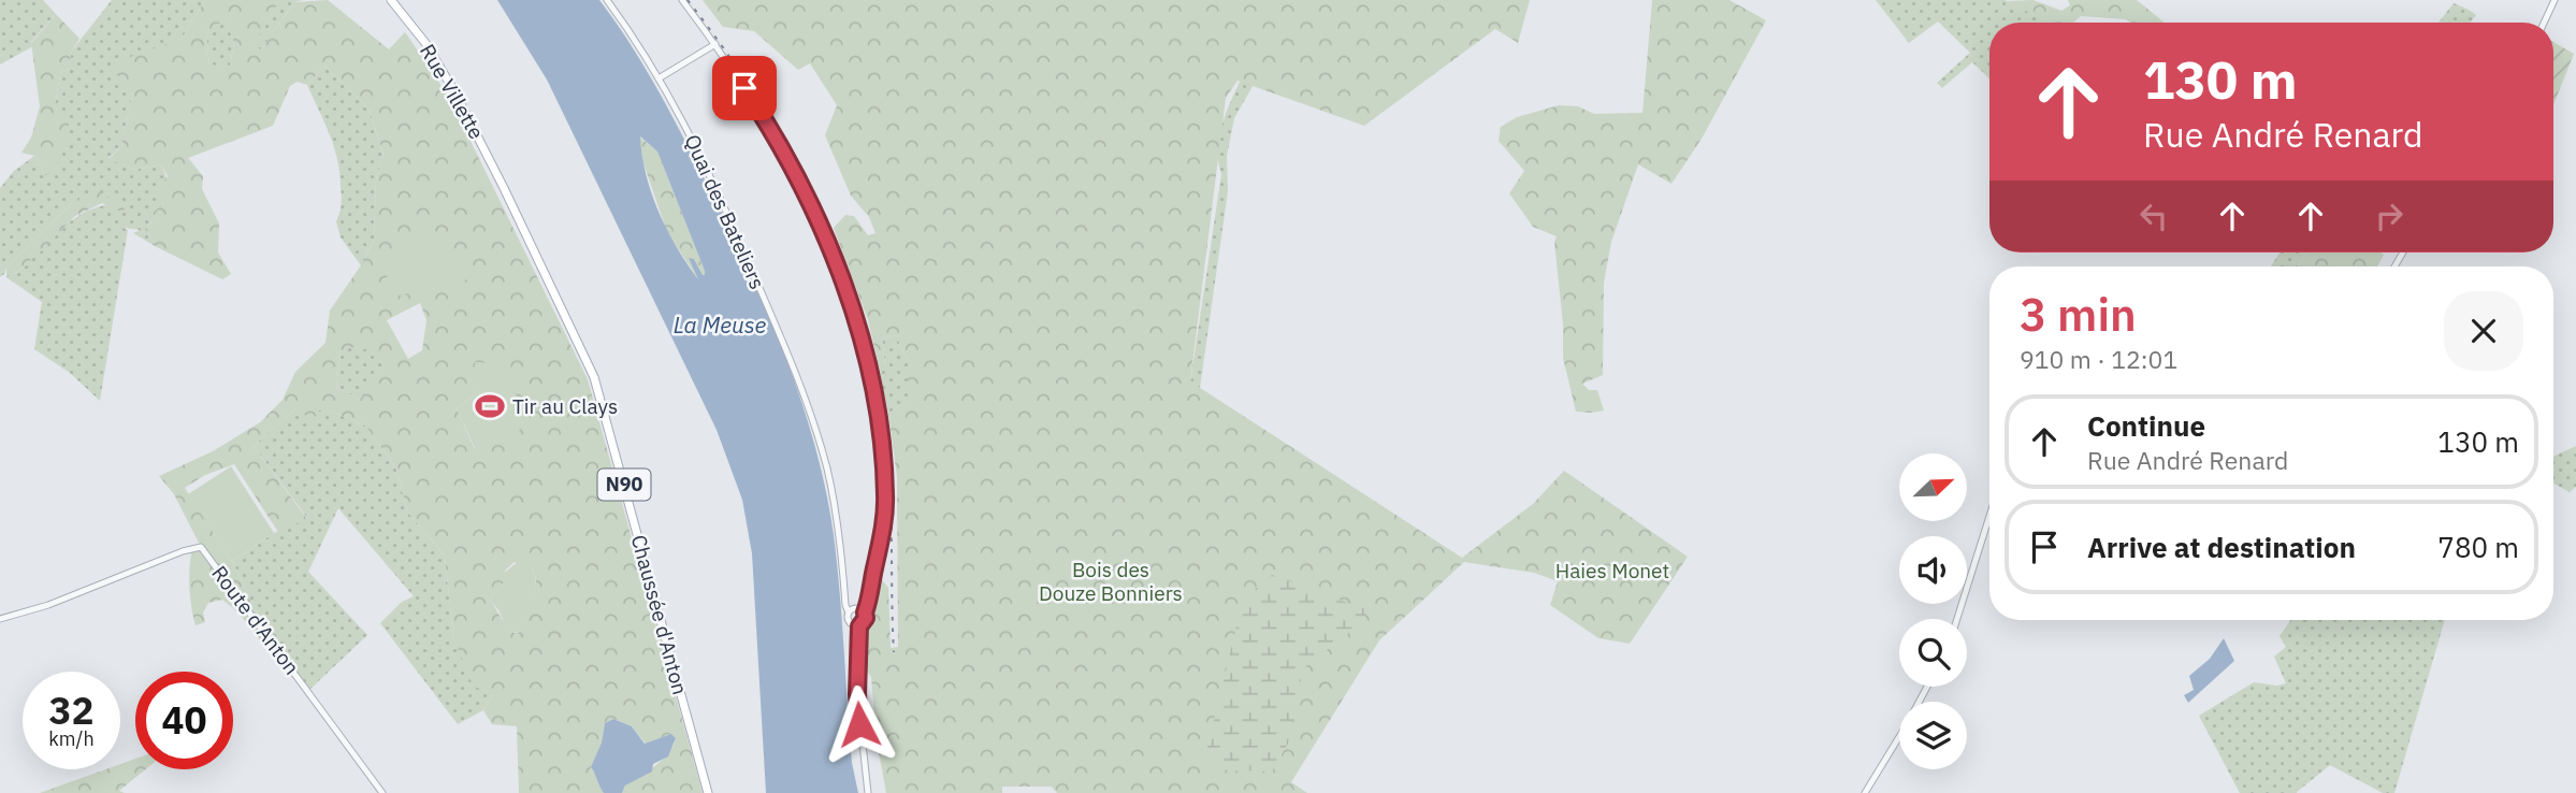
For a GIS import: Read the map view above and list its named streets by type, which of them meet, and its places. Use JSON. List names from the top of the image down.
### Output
{
  "streets": {
    "main road": ["Rue Villette", "N90", "Chaussée d'Anton"],
    "street": ["Quai des Bateliers", "Route d'Anton"]
  },
  "crossings": [
    ["Rue Villette", "Chaussée d'Anton"]
  ],
  "water": ["La Meuse"],
  "parks": ["Bois des Douze Bonniers", "Haies Monet"],
  "places": {
    "sports": ["Tir au Clays"]
  },
  "north": "top right",
  "page": {
    "turn": ["130 m", "Rue André Renard"],
    "heading": ["3 min", "910 m · 12:01"],
    "list": [
      {
        "name": "Continue",
        "note": "Rue André Renard",
        "value": "130 m"
      },
      {
        "name": "Arrive at destination",
        "value": "780 m"
      }
    ],
    "speed": "32 km/h",
    "limit": "40"
  }
}
